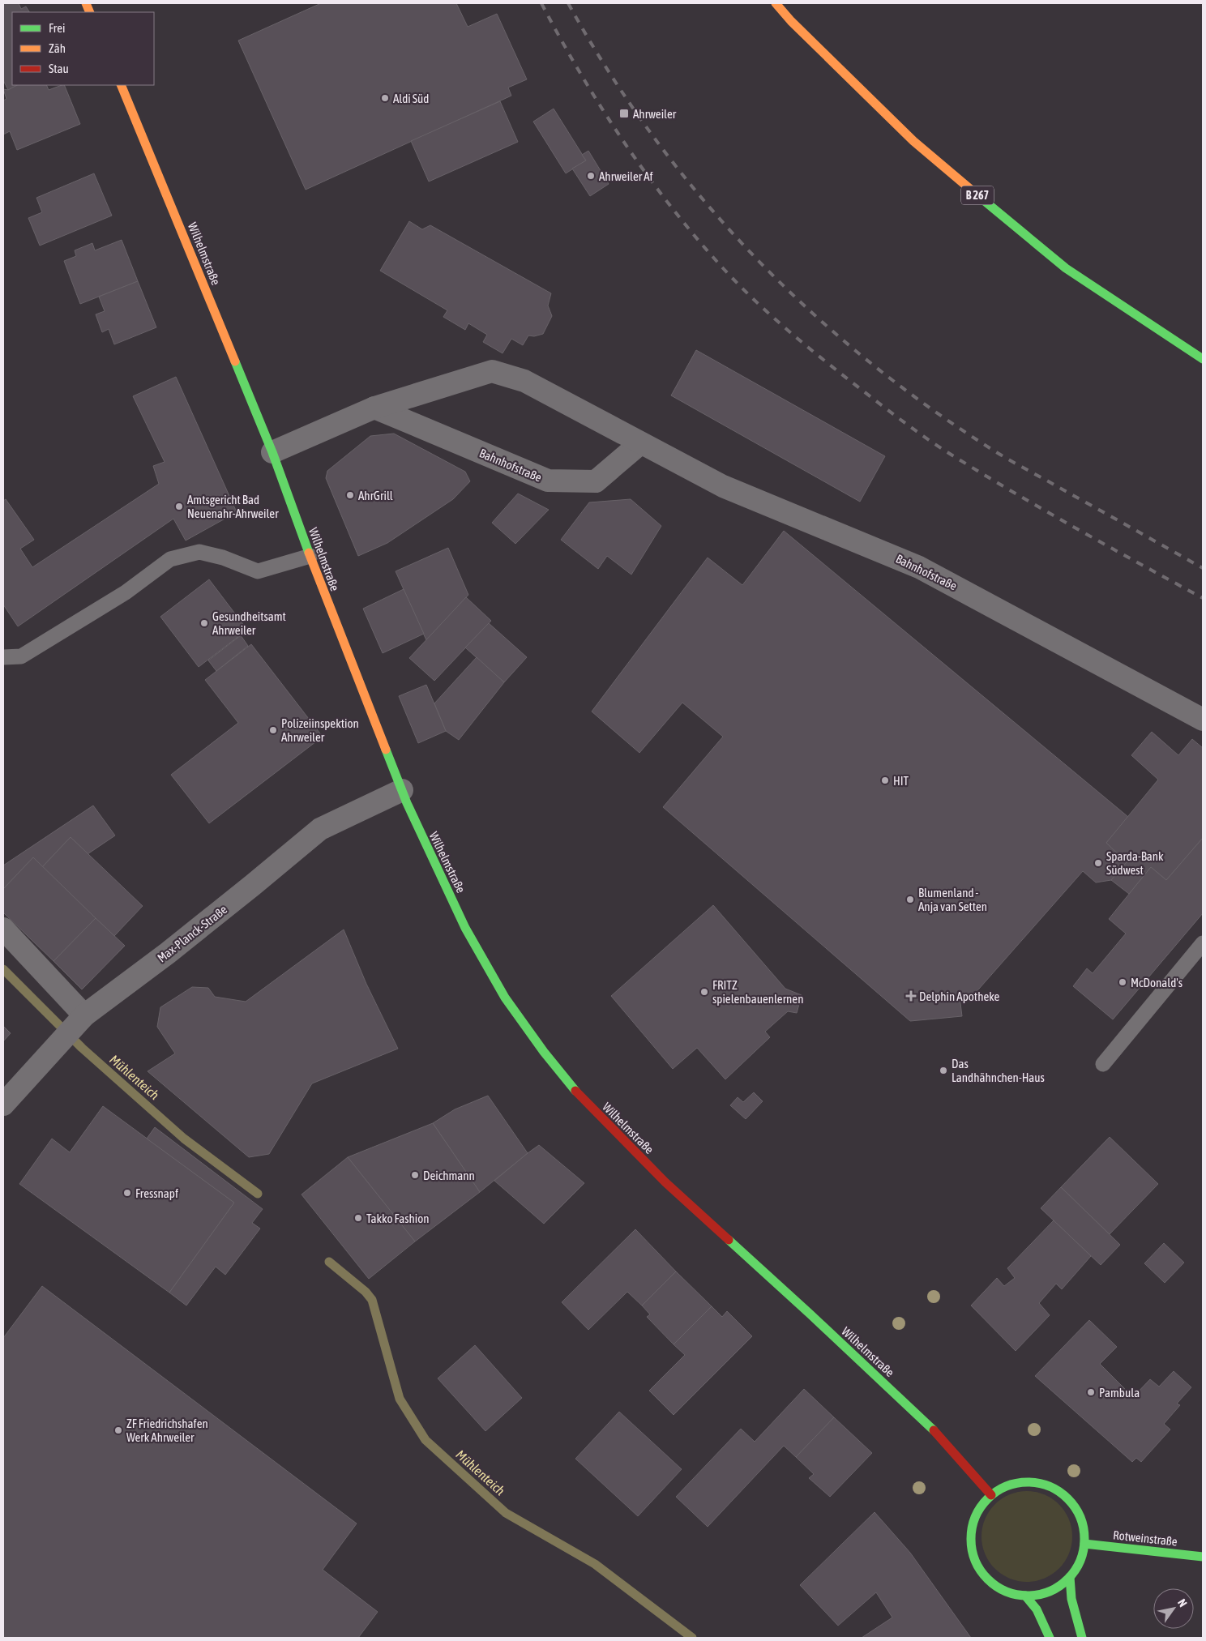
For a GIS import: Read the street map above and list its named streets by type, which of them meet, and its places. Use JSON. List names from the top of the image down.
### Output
{
  "streets": {
    "main road": ["B 267", "Wilhelmstraße", "Rotweinstraße"],
    "street": ["Bahnhofstraße", "Max-Planck-Straße"]
  },
  "crossings": [
    ["Wilhelmstraße", "Bahnhofstraße"],
    ["Wilhelmstraße", "Max-Planck-Straße"],
    ["Wilhelmstraße", "Rotweinstraße"]
  ],
  "water": ["Mühlenteich"],
  "places": {
    "other": [
      "Aldi Süd",
      "Ahrweiler Af",
      "AhrGrill",
      "Amtsgericht Bad Neuenahr-Ahrweiler",
      "Gesundheitsamt Ahrweiler",
      "Polizeiinspektion Ahrweiler",
      "HIT",
      "Sparda-Bank Südwest",
      "Blumenland - Anja van Setten",
      "McDonald's",
      "FRITZ spielenbauenlernen",
      "Das Landhähnchen-Haus",
      "Deichmann",
      "Fressnapf",
      "Takko Fashion",
      "Pambula",
      "ZF Friedrichshafen Werk Ahrweiler"
    ],
    "transit": ["Ahrweiler"],
    "health": ["Delphin Apotheke"]
  },
  "legend": ["Frei", "Zäh", "Stau"],
  "north": "top right"
}
